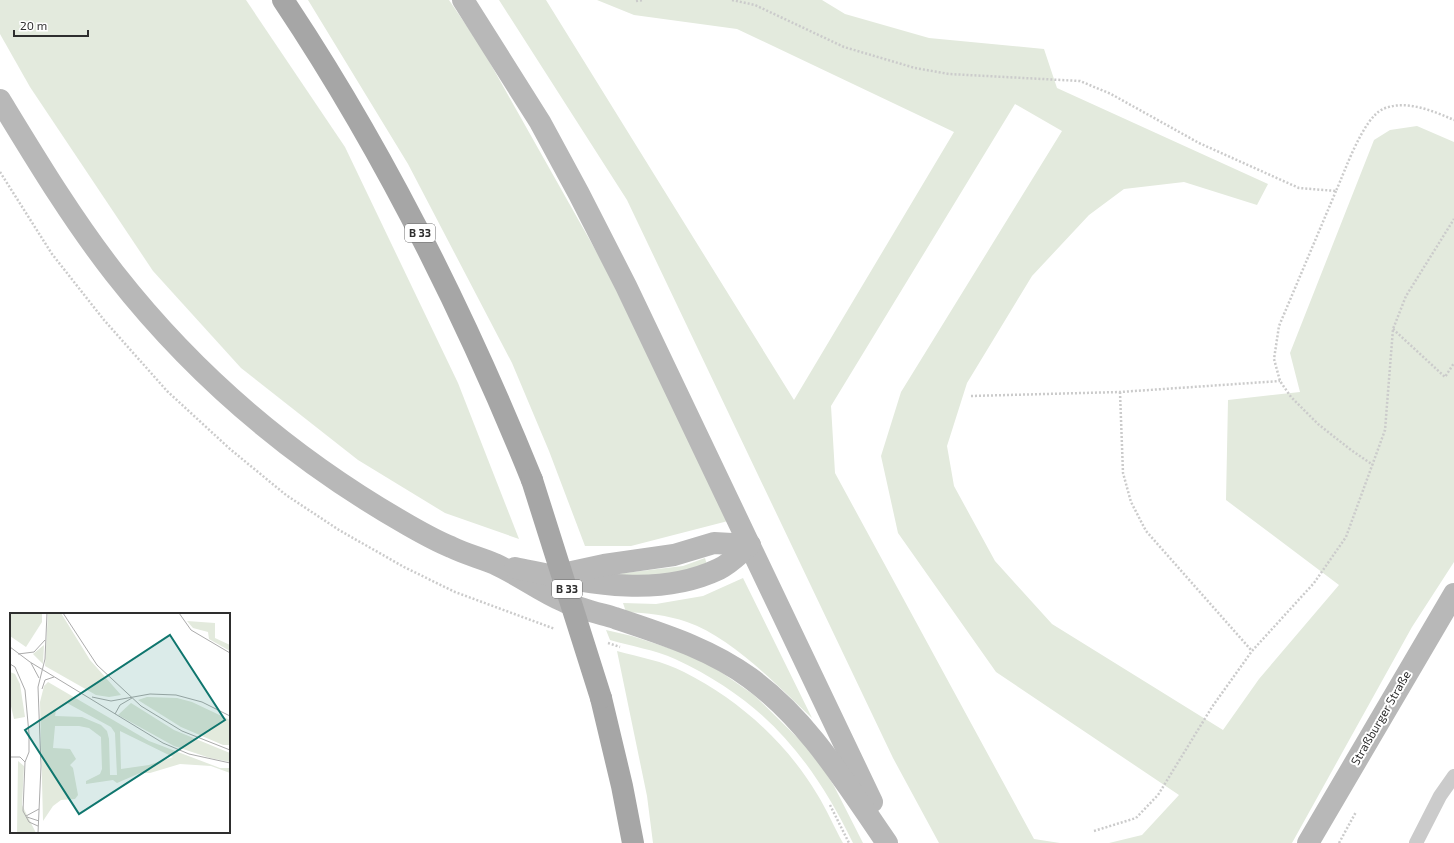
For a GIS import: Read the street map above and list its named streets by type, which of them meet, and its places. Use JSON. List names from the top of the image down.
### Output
{
  "streets": {
    "main road": ["B 33", "Straßburger Straße"]
  },
  "scale_bar": "20 m"
}
